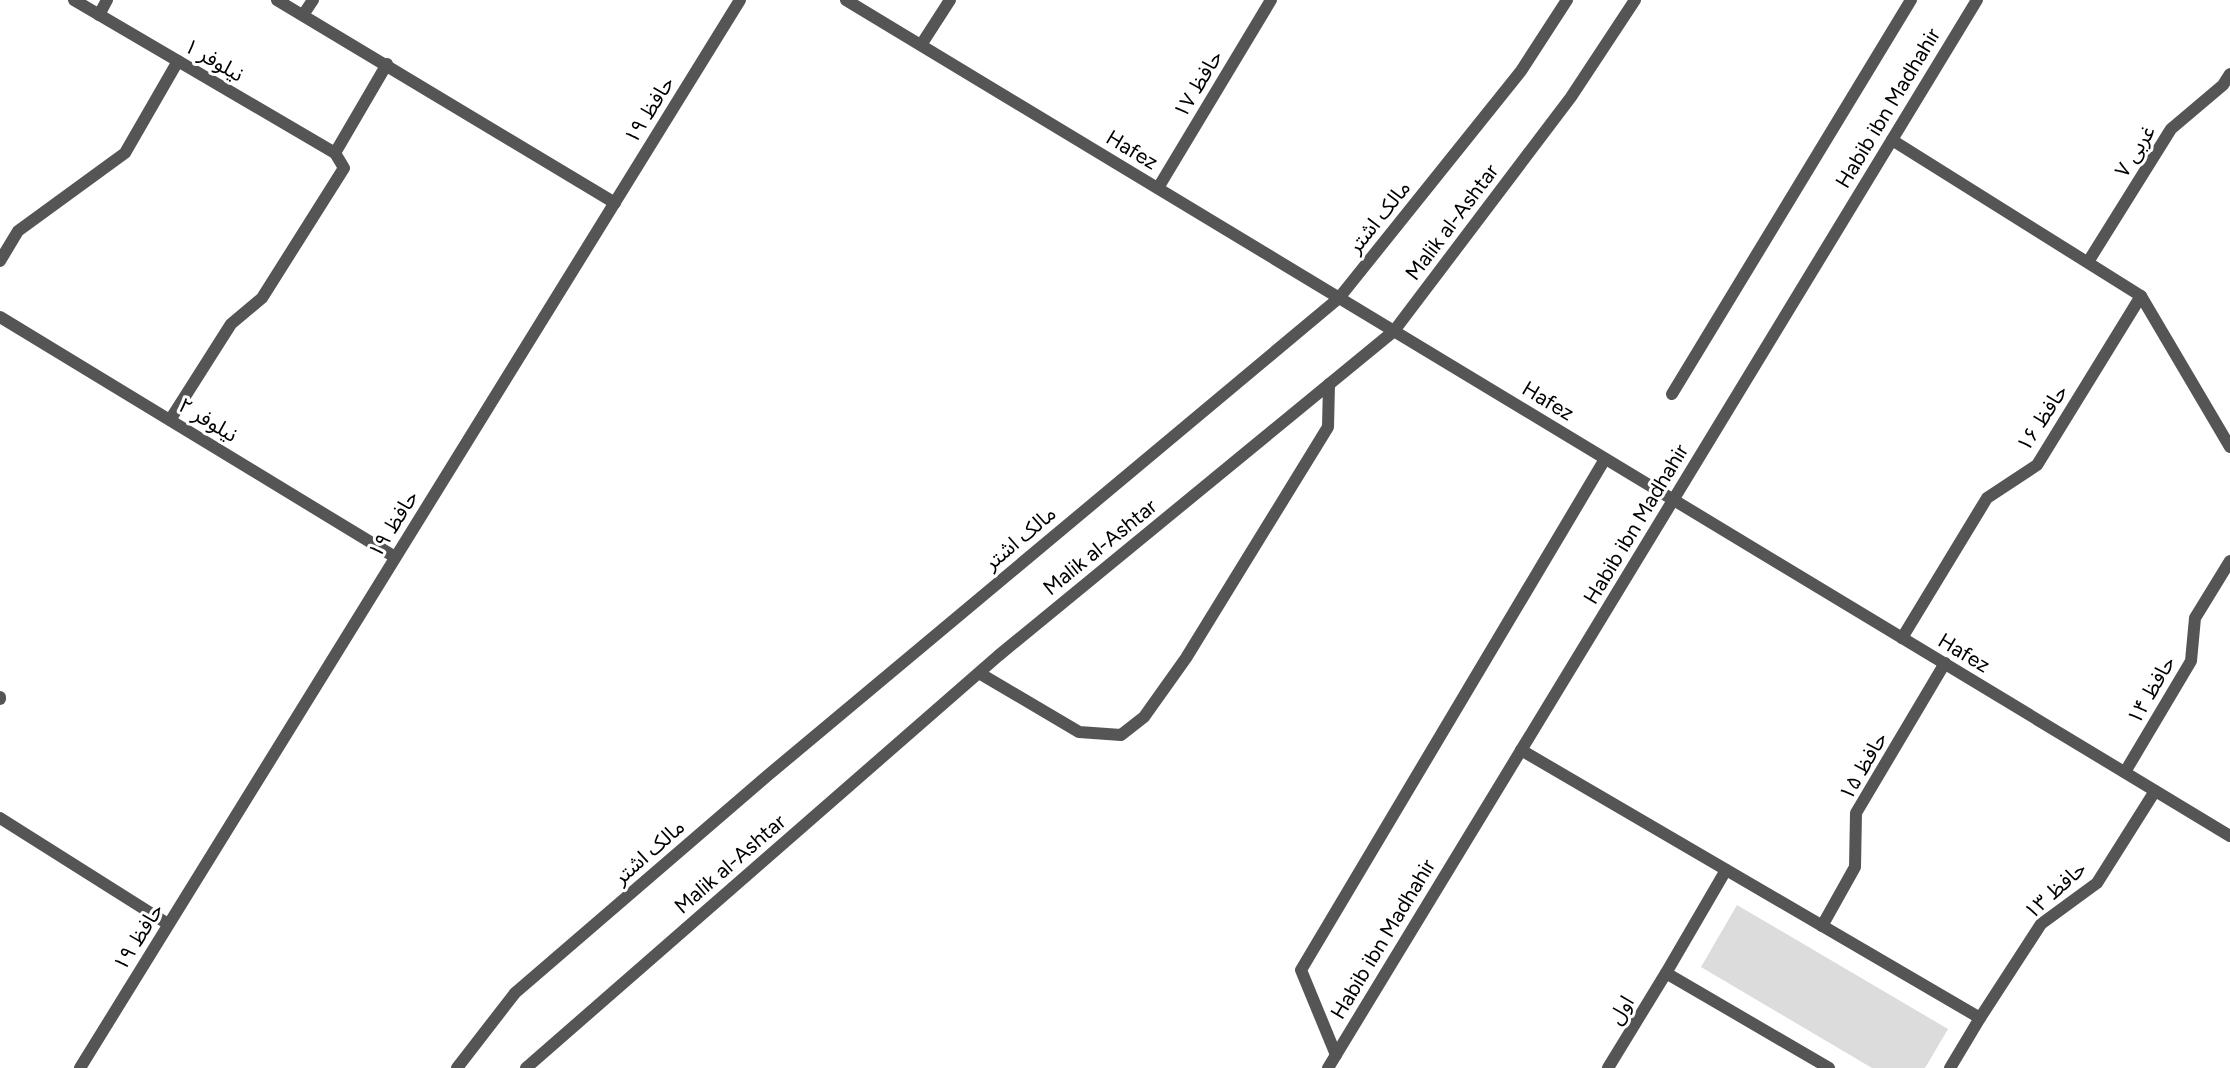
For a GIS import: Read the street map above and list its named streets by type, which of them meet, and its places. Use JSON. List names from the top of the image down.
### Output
{
  "streets": {
    "street": [
      "نیلوفر ۱",
      "حافظ ۱۷",
      "Habib ibn Madhahir",
      "حافظ ۱۹",
      "Hafez",
      "۷ غربی",
      "مالک اشتر",
      "Malik al-Ashtar",
      "حافظ ۱۶",
      "نیلوفر ۲",
      "حافظ ۱۴",
      "حافظ ۱۵",
      "حافظ ۱۳",
      "اول"
    ]
  },
  "crossings": [
    ["حافظ ۱۷", "Hafez"],
    ["Habib ibn Madhahir", "Hafez"],
    ["حافظ ۱۹", "نیلوفر ۲"],
    ["Hafez", "مالک اشتر"],
    ["Hafez", "Malik al-Ashtar"],
    ["Hafez", "حافظ ۱۶"],
    ["Hafez", "حافظ ۱۴"],
    ["Hafez", "حافظ ۱۵"],
    ["Hafez", "حافظ ۱۳"]
  ]
}
